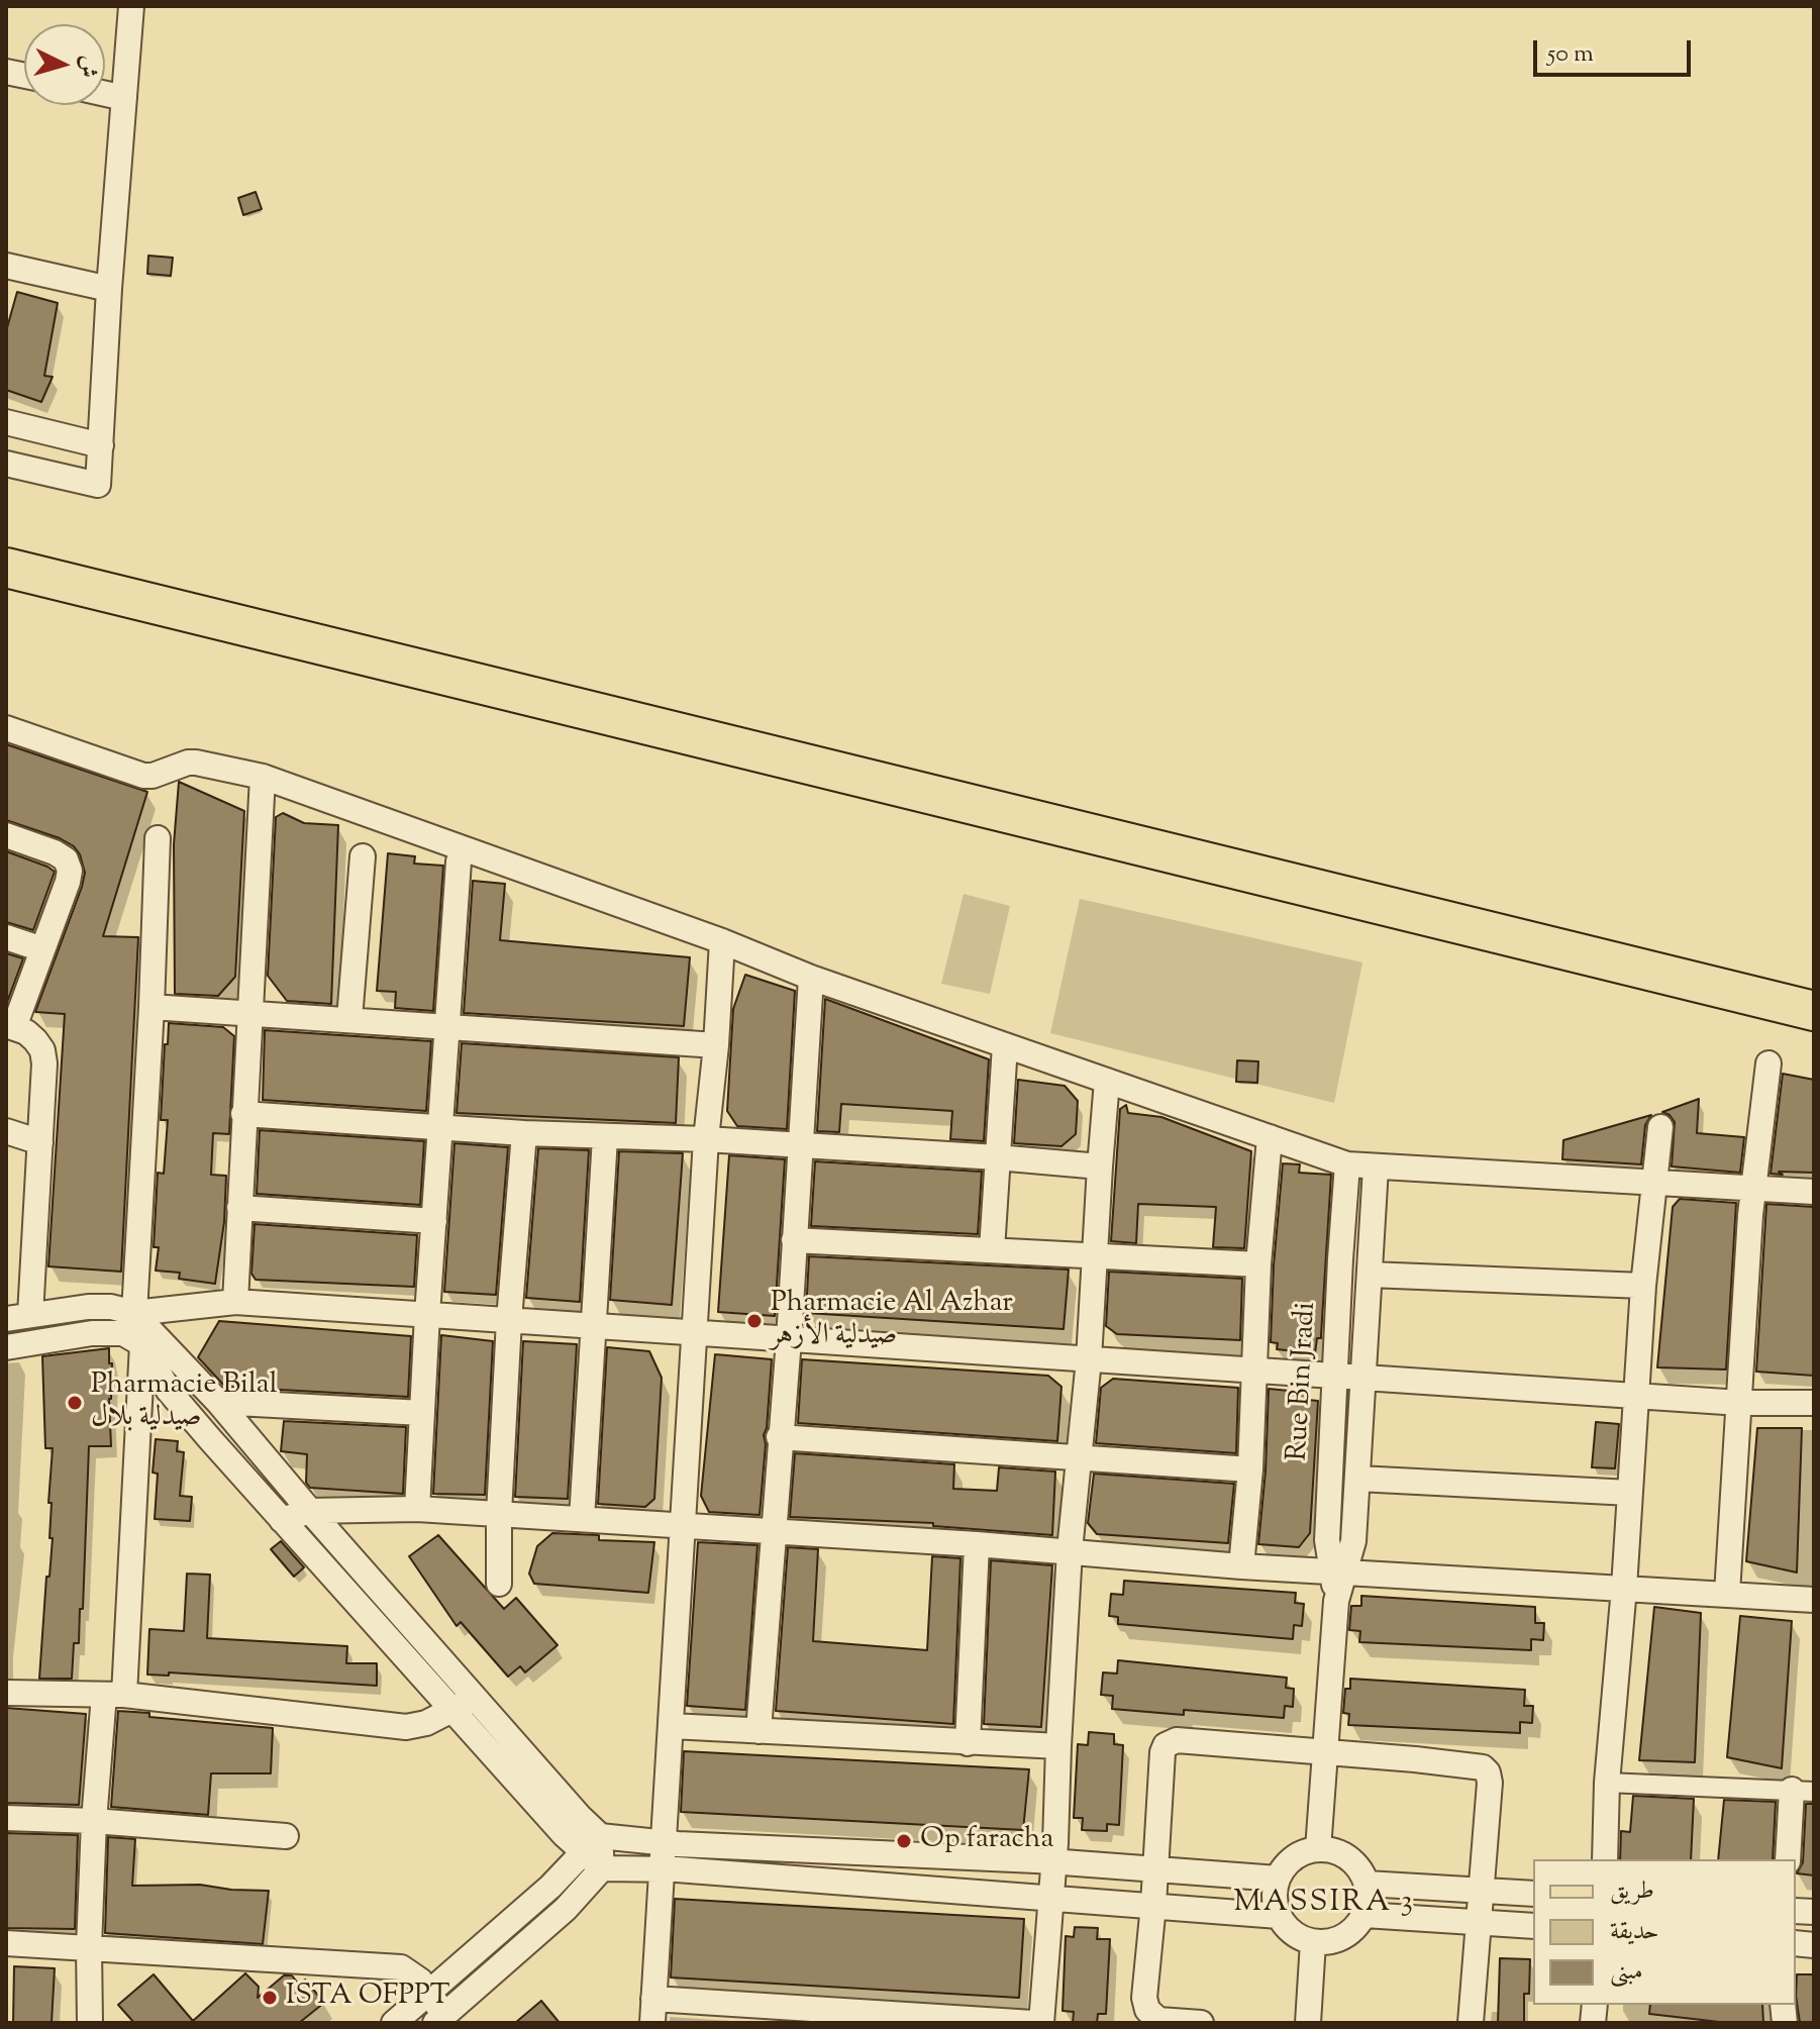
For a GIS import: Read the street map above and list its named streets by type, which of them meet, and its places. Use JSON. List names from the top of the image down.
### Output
{
  "streets": {
    "street": ["Rue Bin Jradi"]
  },
  "districts": ["MASSIRA 3"],
  "places": [
    "Pharmacie Al Azhar صيدلية الأزهر",
    "Pharmacie Bilal صيدلية بلال",
    "Op faracha",
    "ISTA OFPPT"
  ],
  "legend": ["طريق", "حديقة", "مبنى"],
  "scale_bar": "50 m",
  "north": "right"
}
